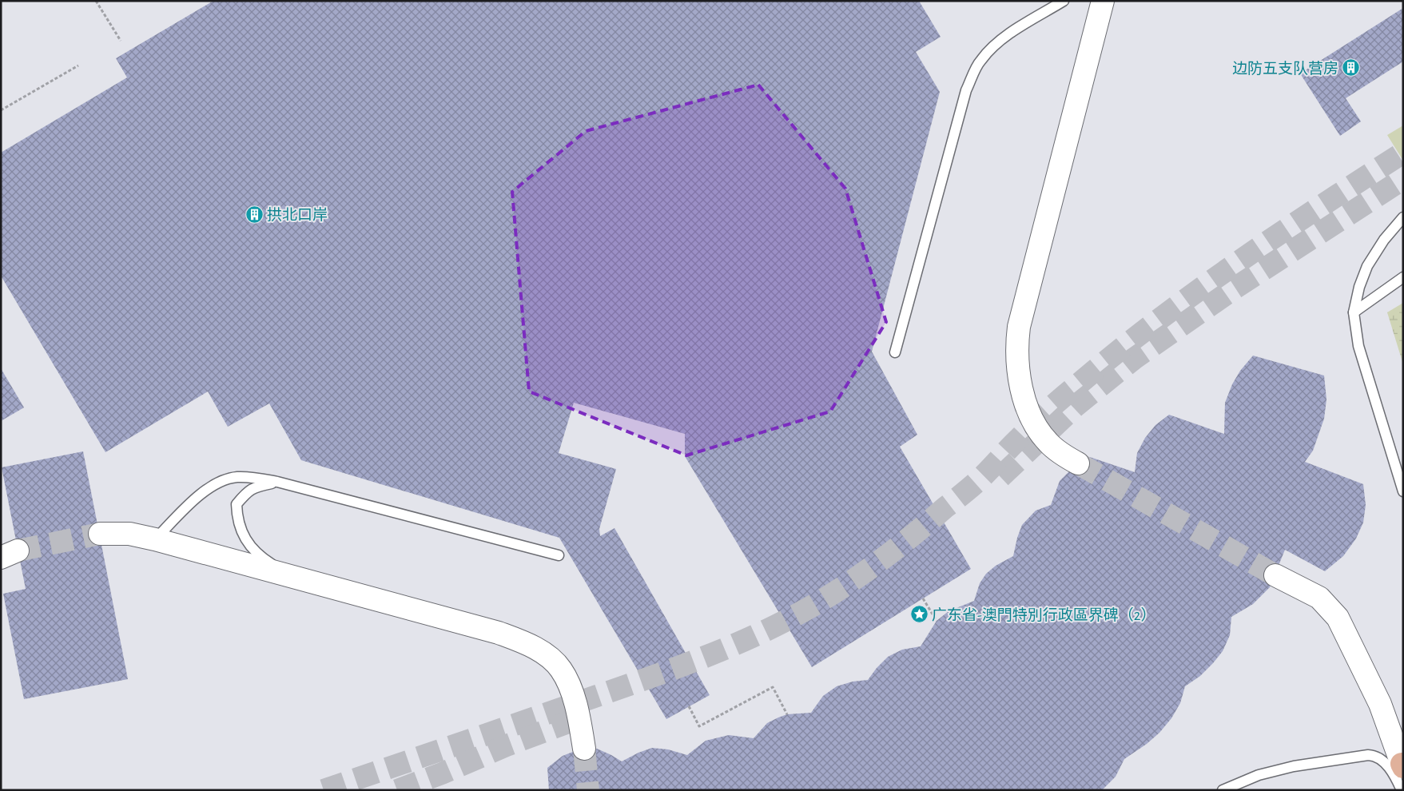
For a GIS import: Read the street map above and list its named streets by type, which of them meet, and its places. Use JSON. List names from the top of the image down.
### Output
{
  "places": {
    "building": ["边防五支队营房", "拱北口岸"],
    "place": ["广东省-澳門特別行政區界碑（2）"]
  }
}
